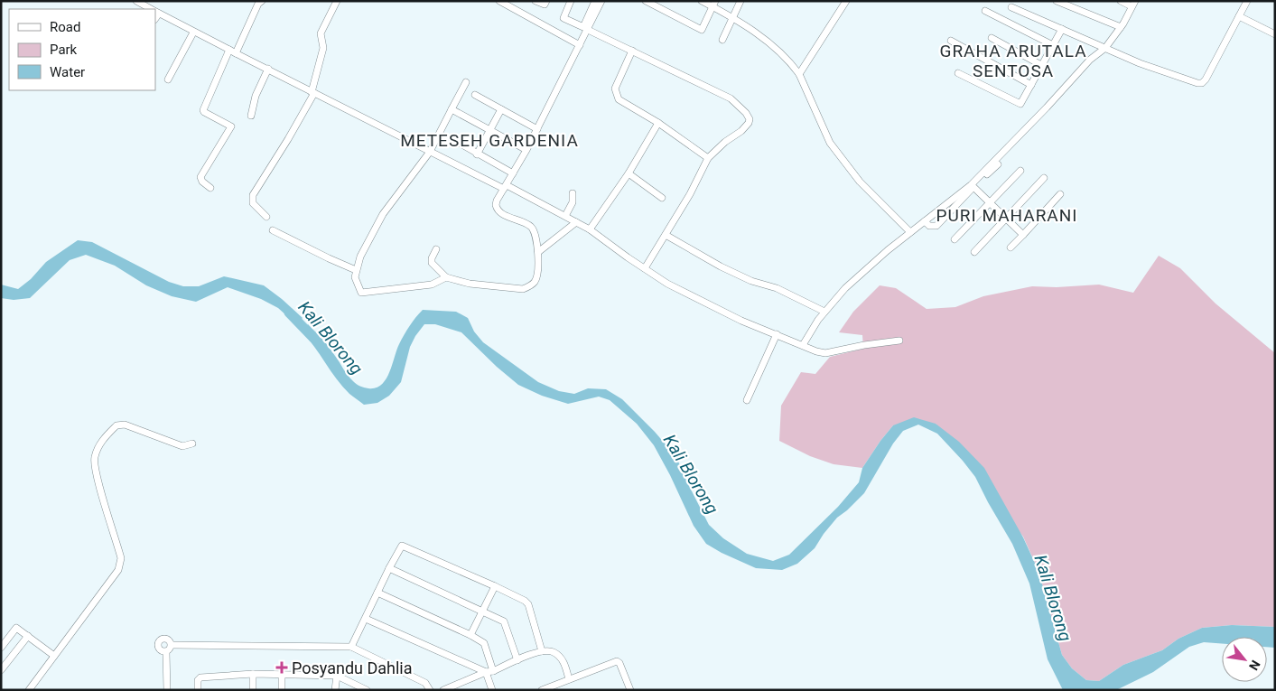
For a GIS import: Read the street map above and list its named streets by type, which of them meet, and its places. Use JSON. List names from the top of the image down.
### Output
{
  "districts": ["GRAHA ARUTALA SENTOSA", "METESEH GARDENIA", "PURI MAHARANI"],
  "water": ["Kali Blorong"],
  "places": {
    "health": ["Posyandu Dahlia"]
  },
  "legend": ["Road", "Park", "Water"],
  "north": "bottom right"
}
